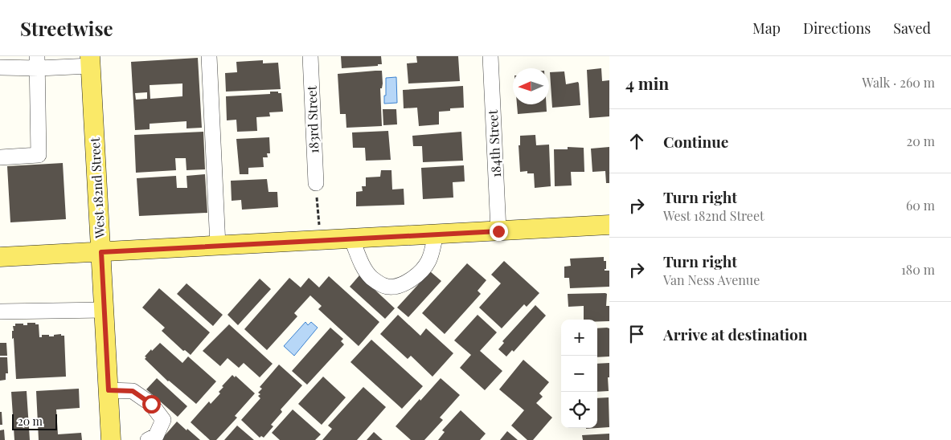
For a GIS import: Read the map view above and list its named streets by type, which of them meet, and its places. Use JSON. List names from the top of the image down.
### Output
{
  "streets": {
    "main road": ["West 182nd Street"],
    "street": ["183rd Street", "184th Street"]
  },
  "scale_bar": "20 m",
  "north": "left",
  "page": {
    "header": "Streetwise",
    "nav": ["Map", "Directions", "Saved"],
    "heading": ["4 min", "Walk · 260 m"],
    "list": [
      ["Continue", "20 m"],
      ["Turn right", "West 182nd Street", "60 m"],
      ["Turn right", "Van Ness Avenue", "180 m"],
      "Arrive at destination"
    ],
    "map_buttons": ["+", "−"],
    "scale": "20 m"
  }
}
